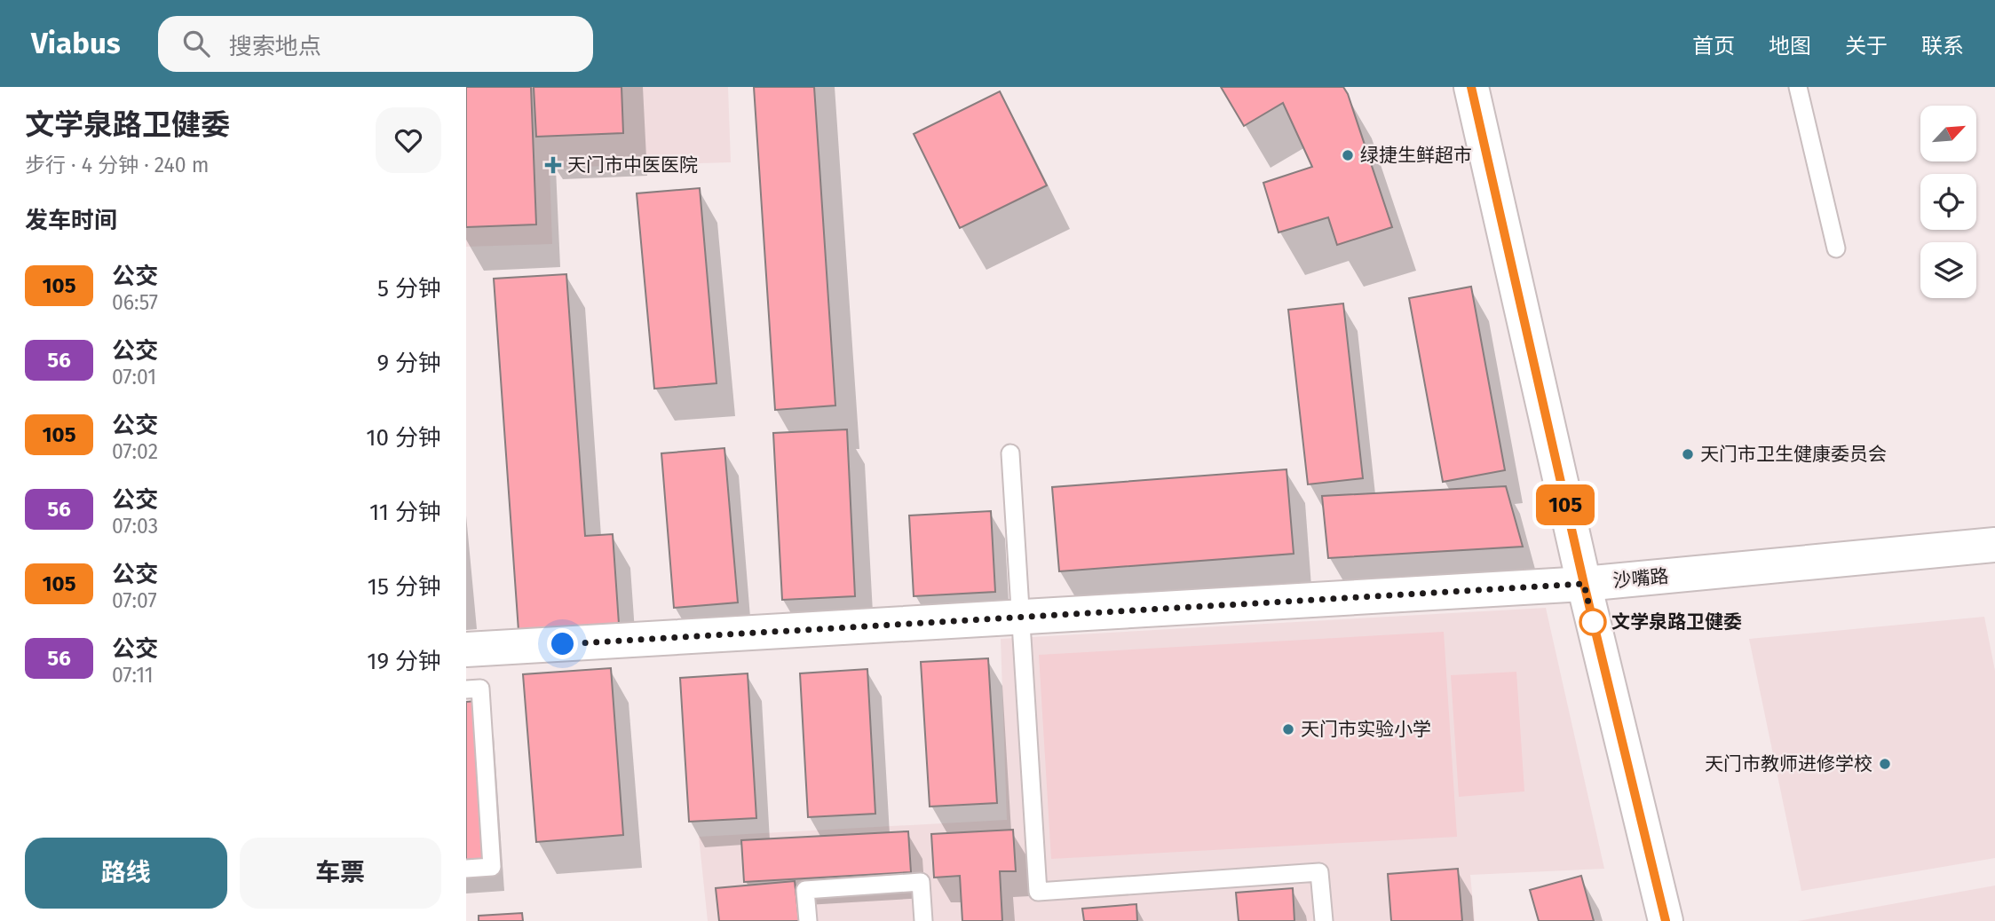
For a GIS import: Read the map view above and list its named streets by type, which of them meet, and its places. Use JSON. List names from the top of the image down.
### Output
{
  "streets": {
    "street": ["沙嘴路"]
  },
  "places": {
    "other": [
      "绿捷生鲜超市",
      "天门市卫生健康委员会",
      "文学泉路卫健委",
      "天门市实验小学",
      "天门市教师进修学校"
    ],
    "health": ["天门市中医医院"]
  },
  "lines": ["bus line 105"],
  "north": "top right",
  "page": {
    "header": "Viabus",
    "search": "搜索地点",
    "nav": [
      "首页",
      "地图",
      "关于",
      "联系"
    ],
    "heading": [
      ["文学泉路卫健委", "步行 · 4 分钟 · 240 m"],
      "发车时间"
    ],
    "on_map": "105",
    "list": [
      {
        "mark": "105",
        "name": "公交",
        "note": "06:57",
        "value": "5 分钟"
      },
      {
        "mark": "56",
        "name": "公交",
        "note": "07:01",
        "value": "9 分钟"
      },
      {
        "mark": "105",
        "name": "公交",
        "note": "07:02",
        "value": "10 分钟"
      },
      {
        "mark": "56",
        "name": "公交",
        "note": "07:03",
        "value": "11 分钟"
      },
      {
        "mark": "105",
        "name": "公交",
        "note": "07:07",
        "value": "15 分钟"
      },
      {
        "mark": "56",
        "name": "公交",
        "note": "07:11",
        "value": "19 分钟"
      }
    ],
    "buttons": ["路线", "车票"]
  }
}
